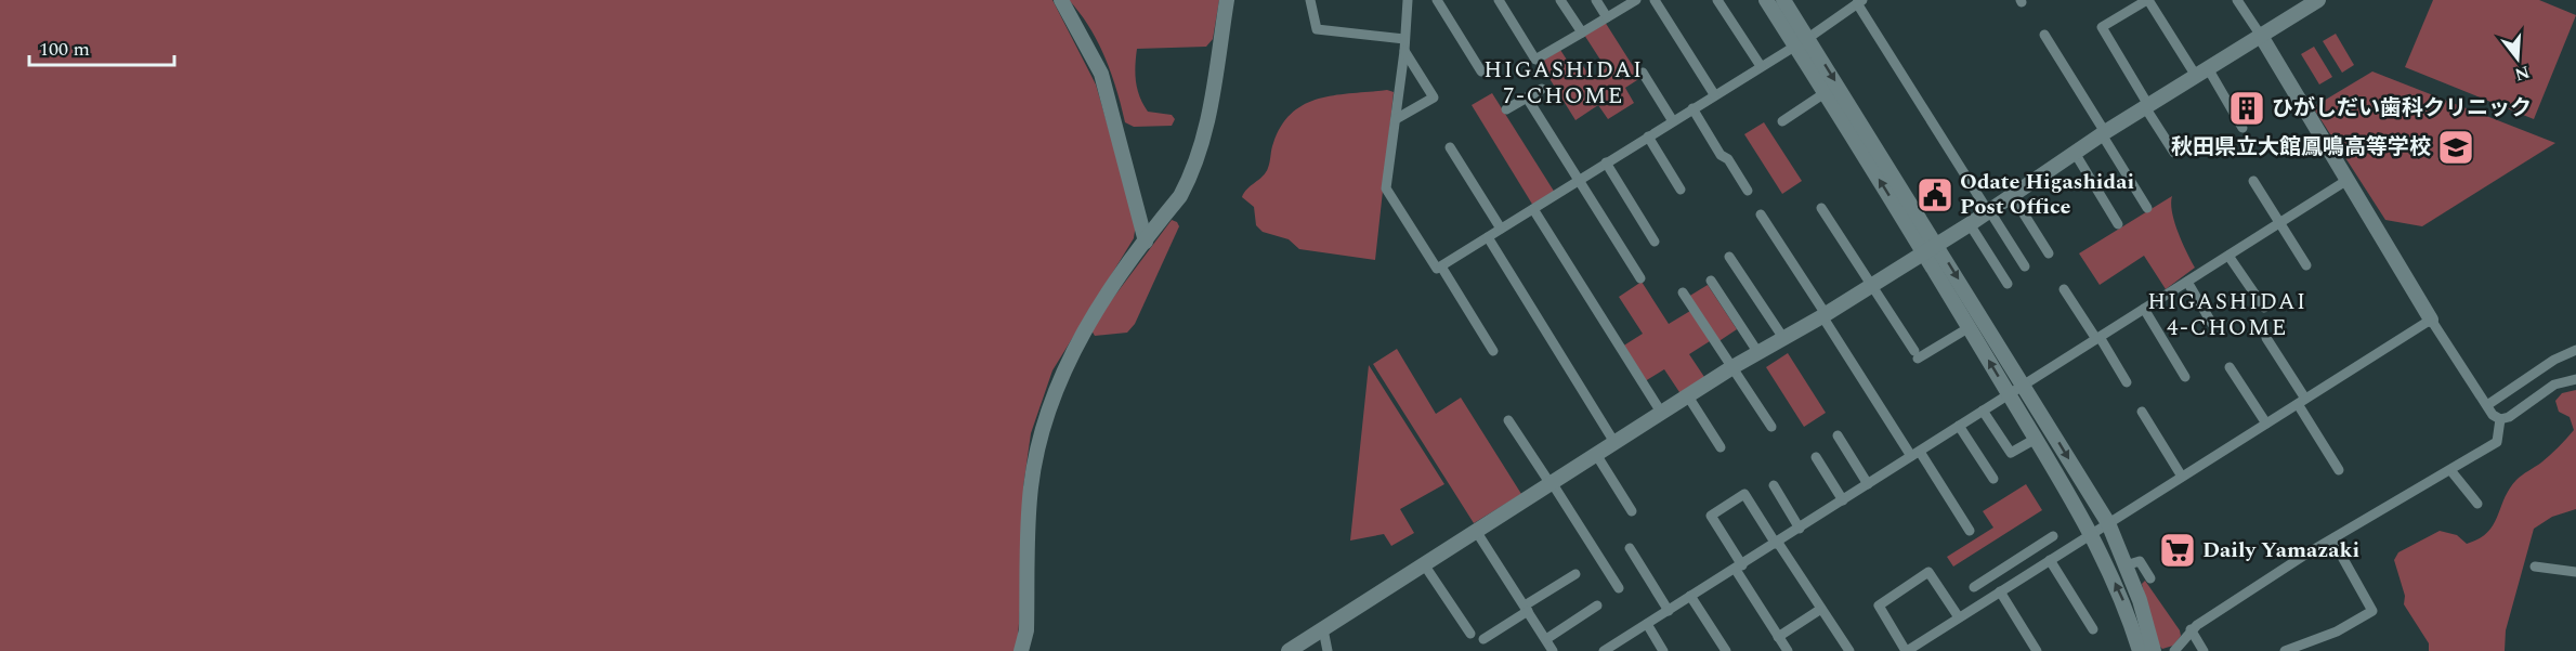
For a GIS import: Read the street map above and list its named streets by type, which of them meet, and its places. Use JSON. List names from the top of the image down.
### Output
{
  "districts": ["HIGASHIDAI 7-CHOME", "HIGASHIDAI 4-CHOME"],
  "places": {
    "building": ["ひがしだい歯科クリニック"],
    "school or university": ["秋田県立大館鳳鳴高等学校"],
    "public building": ["Odate Higashidai Post Office"],
    "supermarket": ["Daily Yamazaki"]
  },
  "scale_bar": "100 m",
  "north": "bottom"
}
